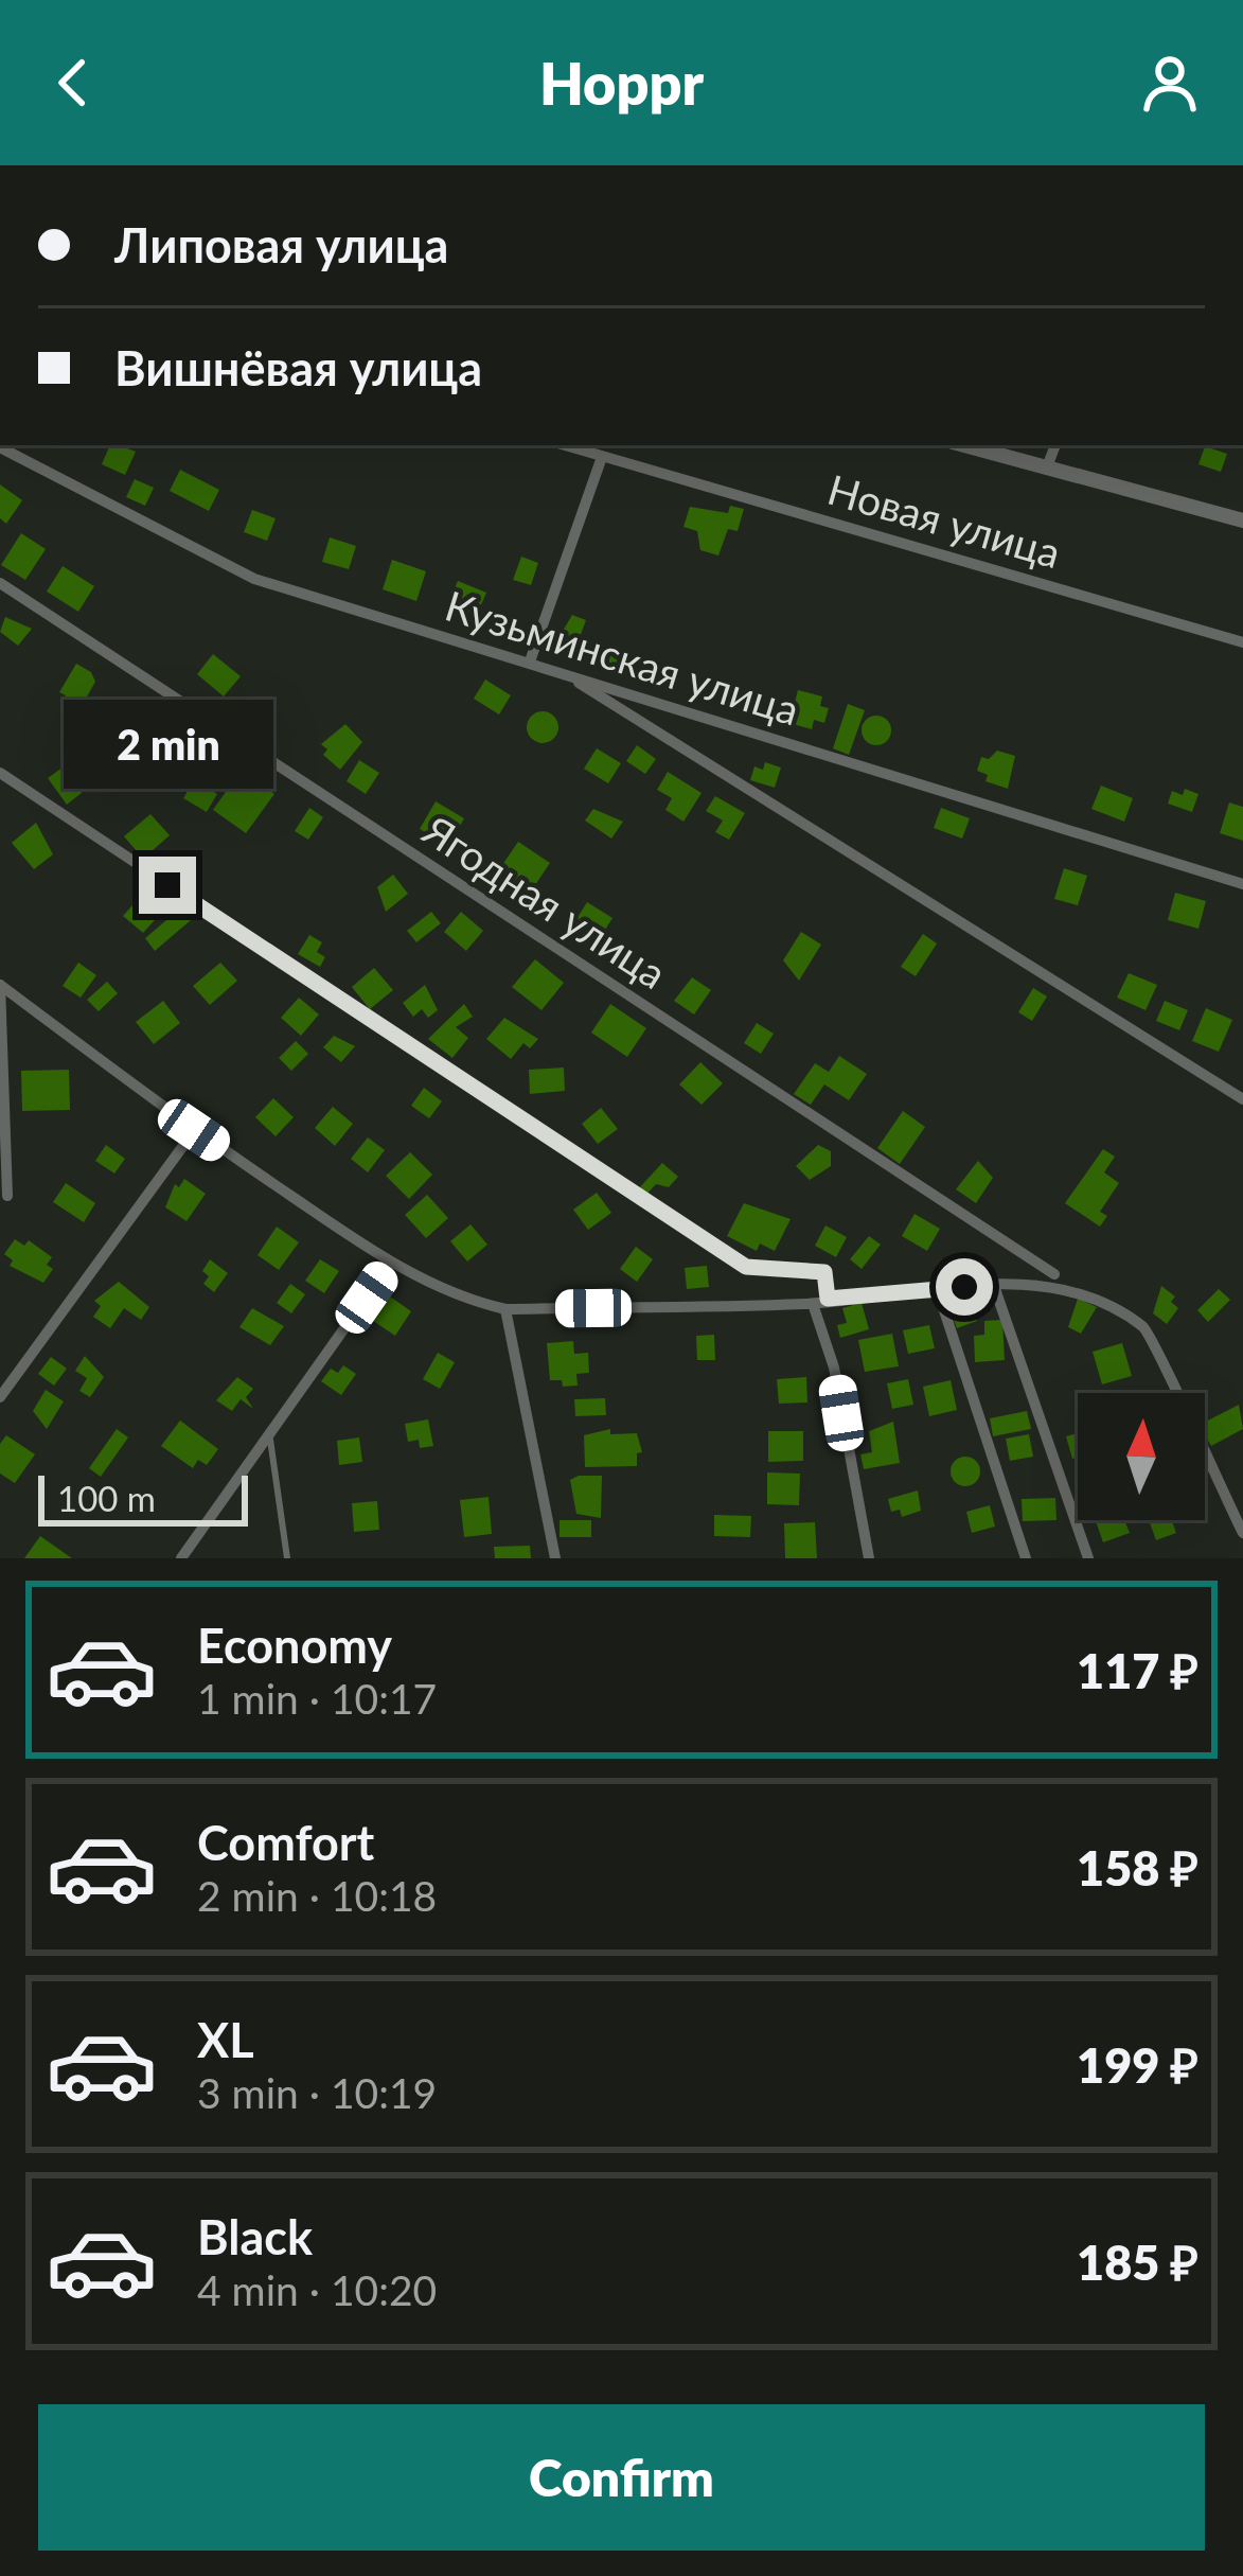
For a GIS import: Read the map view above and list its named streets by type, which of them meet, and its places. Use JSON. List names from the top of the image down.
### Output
{
  "streets": {
    "street": ["Новая улица", "Кузьминская улица", "Ягодная улица"]
  },
  "scale_bar": "100 m",
  "north": "top",
  "page": {
    "header": "Hoppr",
    "banner": ["Липовая улица", "Вишнёвая улица"],
    "bubble": "2 min",
    "scale": "100 m",
    "list": [
      {
        "name": "Economy",
        "note": "1 min · 10:17",
        "value": "117 ₽"
      },
      {
        "name": "Comfort",
        "note": "2 min · 10:18",
        "value": "158 ₽"
      },
      {
        "name": "XL",
        "note": "3 min · 10:19",
        "value": "199 ₽"
      },
      {
        "name": "Black",
        "note": "4 min · 10:20",
        "value": "185 ₽"
      }
    ],
    "buttons": "Confirm"
  }
}
